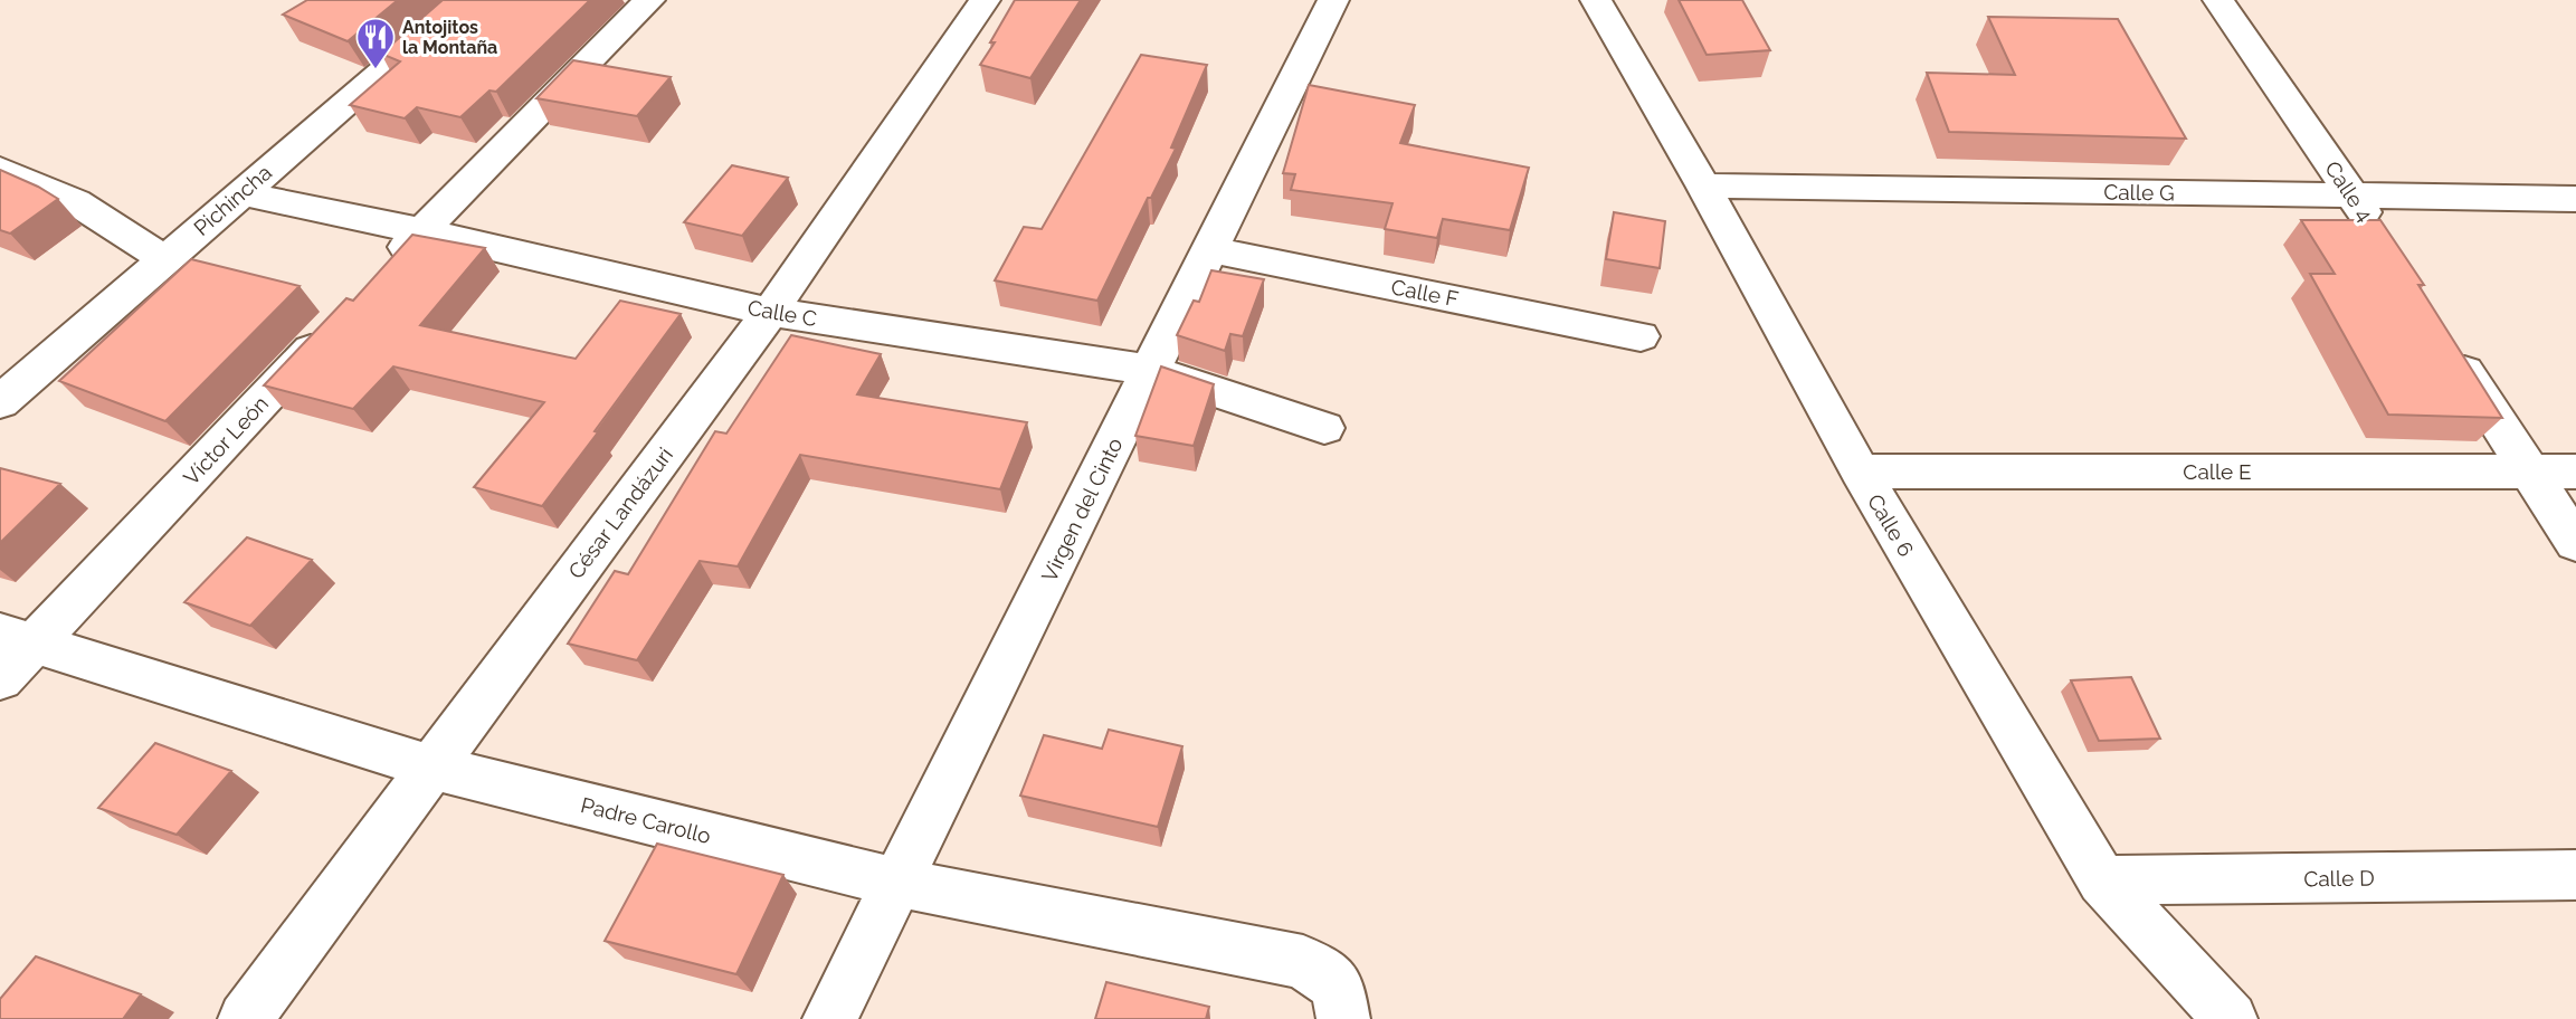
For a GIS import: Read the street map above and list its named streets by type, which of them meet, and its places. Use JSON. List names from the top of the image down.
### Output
{
  "streets": {
    "street": [
      "Calle 4",
      "Calle G",
      "Pichincha",
      "Calle F",
      "Calle C",
      "Víctor León",
      "Calle E",
      "Virgen del Cinto",
      "César Landázuri",
      "Calle 6",
      "Padre Carollo",
      "Calle D"
    ]
  },
  "crossings": [
    ["Calle 4", "Calle G"],
    ["Calle G", "Calle 6"],
    ["Pichincha", "Calle C"],
    ["Calle F", "Virgen del Cinto"],
    ["Calle C", "Virgen del Cinto"],
    ["Calle C", "César Landázuri"],
    ["Víctor León", "Padre Carollo"],
    ["Calle E", "Calle 6"],
    ["Virgen del Cinto", "Padre Carollo"],
    ["César Landázuri", "Padre Carollo"],
    ["Calle 6", "Calle D"]
  ],
  "places": {
    "restaurant": ["Antojitos la Montaña"]
  }
}
